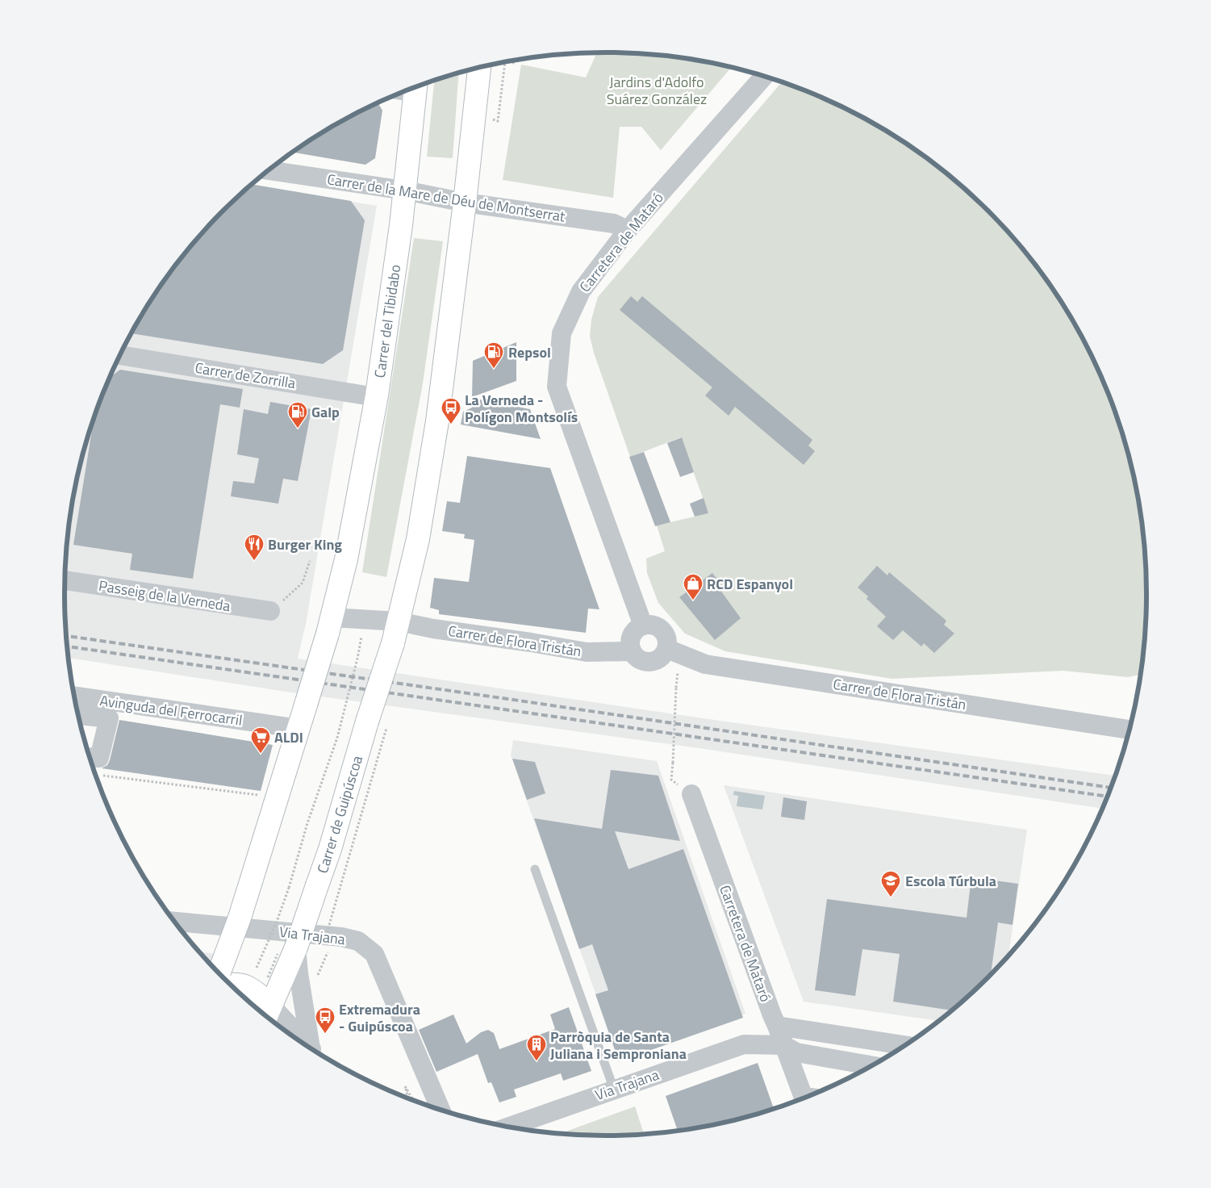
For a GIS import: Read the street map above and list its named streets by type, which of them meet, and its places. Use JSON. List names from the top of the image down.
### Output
{
  "streets": {
    "main road": ["Carrer del Tibidabo", "Carrer de Guipúscoa"],
    "street": [
      "Carrer de la Mare de Déu de Montserrat",
      "Carretera de Mataró",
      "Carrer de Zorrilla",
      "Passeig de la Verneda",
      "Carrer de Flora Tristán",
      "Avinguda del Ferrocarril",
      "Via Trajana"
    ]
  },
  "crossings": [
    ["Carrer de la Mare de Déu de Montserrat", "Carretera de Mataró"],
    ["Carrer de la Mare de Déu de Montserrat", "Carrer del Tibidabo"],
    ["Carrer de la Mare de Déu de Montserrat", "Carrer de Guipúscoa"],
    ["Carretera de Mataró", "Carrer de Flora Tristán"],
    ["Carretera de Mataró", "Via Trajana"],
    ["Carrer del Tibidabo", "Carrer de Zorrilla"],
    ["Carrer de Flora Tristán", "Carrer de Guipúscoa"]
  ],
  "parks": ["Jardins d'Adolfo Suárez González"],
  "places": {
    "fuel station": ["Repsol", "Galp"],
    "bus stop": ["La Verneda - Polígon Montsolís", "Extremadura - Guipúscoa"],
    "restaurant": ["Burger King"],
    "shop": ["RCD Espanyol"],
    "supermarket": ["ALDI"],
    "school or university": ["Escola Túrbula"],
    "building": ["Parròquia de Santa Juliana i Semproniana"]
  }
}
